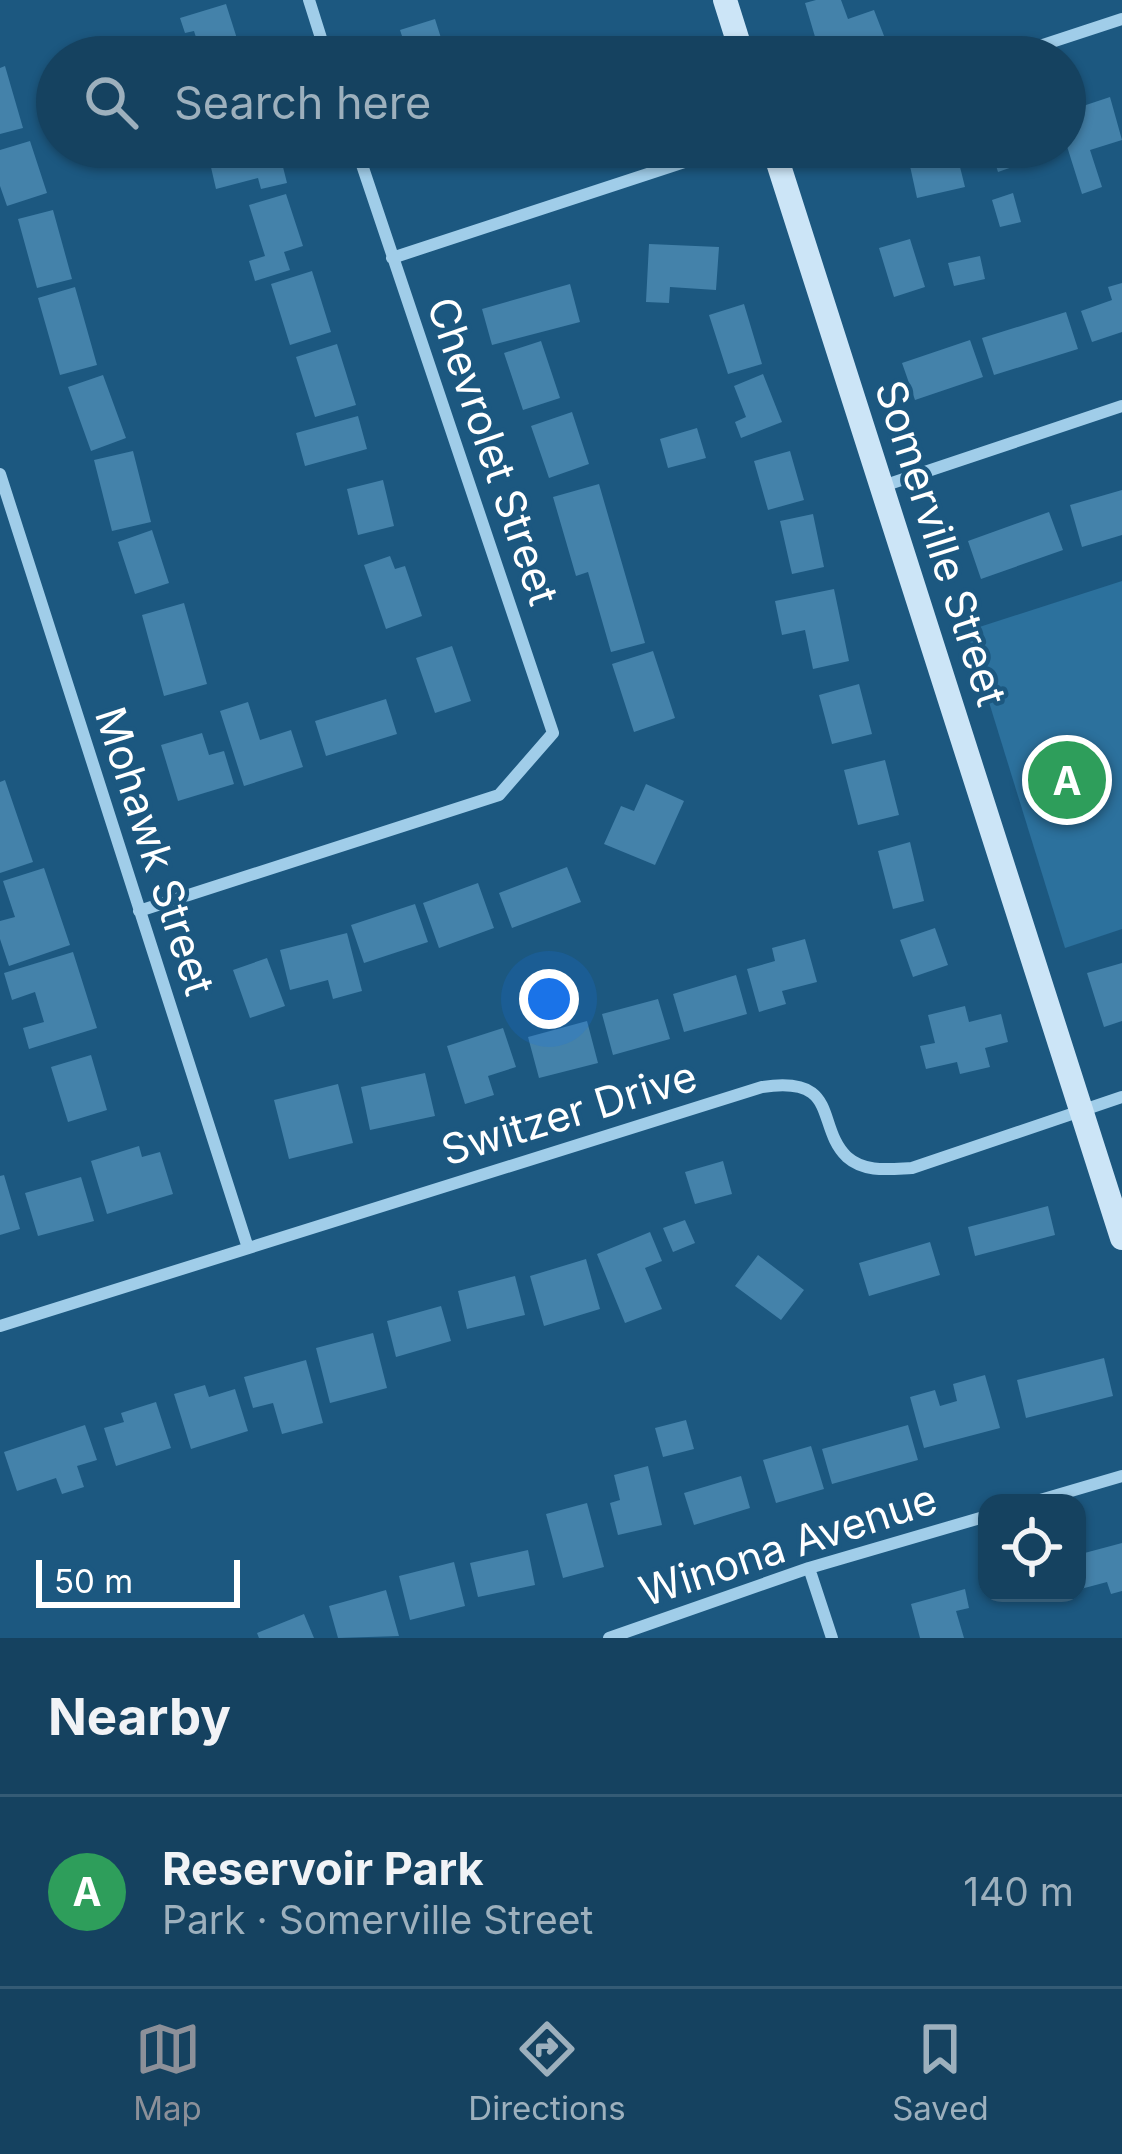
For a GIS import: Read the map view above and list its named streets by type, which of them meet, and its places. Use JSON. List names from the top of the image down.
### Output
{
  "streets": {
    "street": [
      "Chevrolet Street",
      "Somerville Street",
      "Mohawk Street",
      "Switzer Drive",
      "Winona Avenue"
    ]
  },
  "crossings": [
    ["Chevrolet Street", "Mohawk Street"],
    ["Somerville Street", "Switzer Drive"],
    ["Mohawk Street", "Switzer Drive"]
  ],
  "scale_bar": "50 m",
  "page": {
    "search": "Search here",
    "pins": "A",
    "scale": "50 m",
    "heading": "Nearby",
    "list": [
      {
        "mark": "A",
        "name": "Reservoir Park",
        "note": "Park · Somerville Street",
        "value": "140 m"
      }
    ],
    "nav": ["Map", "Directions", "Saved"]
  }
}
